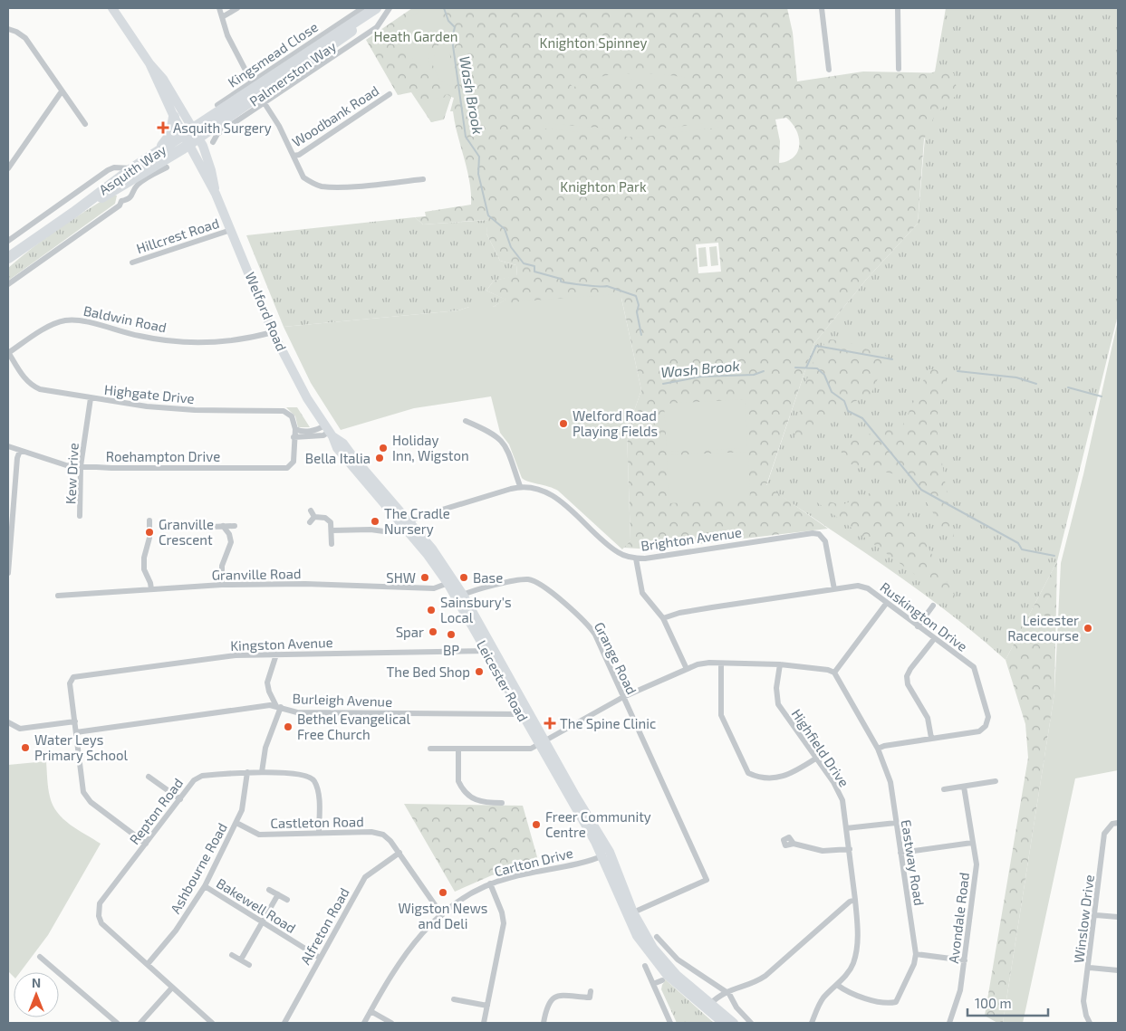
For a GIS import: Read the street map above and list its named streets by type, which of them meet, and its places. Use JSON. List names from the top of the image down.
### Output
{
  "streets": {
    "highway": ["Palmerston Way", "Asquith Way"],
    "main road": ["Welford Road", "Leicester Road"],
    "street": [
      "Kingsmead Close",
      "Woodbank Road",
      "Hillcrest Road",
      "Baldwin Road",
      "Highgate Drive",
      "Roehampton Drive",
      "Kew Drive",
      "Brighton Avenue",
      "Granville Road",
      "Ruskington Drive",
      "Kingston Avenue",
      "Grange Road",
      "Burleigh Avenue",
      "Highfield Drive",
      "Repton Road",
      "Castleton Road",
      "Carlton Drive",
      "Eastway Road",
      "Ashbourne Road",
      "Bakewell Road",
      "Avondale Road",
      "Winslow Drive",
      "Alfreton Road"
    ]
  },
  "crossings": [
    ["Palmerston Way", "Asquith Way"],
    ["Palmerston Way", "Welford Road"],
    ["Asquith Way", "Welford Road"],
    ["Hillcrest Road", "Welford Road"],
    ["Welford Road", "Baldwin Road"],
    ["Welford Road", "Leicester Road"],
    ["Baldwin Road", "Highgate Drive"],
    ["Highgate Drive", "Roehampton Drive"],
    ["Highgate Drive", "Kew Drive"],
    ["Roehampton Drive", "Kew Drive"],
    ["Brighton Avenue", "Ruskington Drive"],
    ["Granville Road", "Leicester Road"],
    ["Ruskington Drive", "Eastway Road"],
    ["Kingston Avenue", "Leicester Road"],
    ["Grange Road", "Leicester Road"],
    ["Leicester Road", "Burleigh Avenue"],
    ["Leicester Road", "Carlton Drive"],
    ["Highfield Drive", "Eastway Road"],
    ["Repton Road", "Castleton Road"],
    ["Repton Road", "Ashbourne Road"],
    ["Castleton Road", "Carlton Drive"],
    ["Castleton Road", "Ashbourne Road"],
    ["Castleton Road", "Alfreton Road"],
    ["Ashbourne Road", "Bakewell Road"],
    ["Bakewell Road", "Alfreton Road"]
  ],
  "water": ["Wash Brook"],
  "parks": ["Heath Garden", "Knighton Spinney", "Knighton Park"],
  "places": {
    "health": ["Asquith Surgery", "The Spine Clinic"],
    "other": [
      "Welford Road Playing Fields",
      "Holiday Inn, Wigston",
      "Bella Italia",
      "The Cradle Nursery",
      "Granville Crescent",
      "SHW",
      "Base",
      "Sainsbury's Local",
      "Leicester Racecourse",
      "Spar",
      "BP",
      "The Bed Shop",
      "Bethel Evangelical Free Church",
      "Water Leys Primary School",
      "Freer Community Centre",
      "Wigston News and Deli"
    ]
  },
  "scale_bar": "100 m",
  "north": "top"
}
